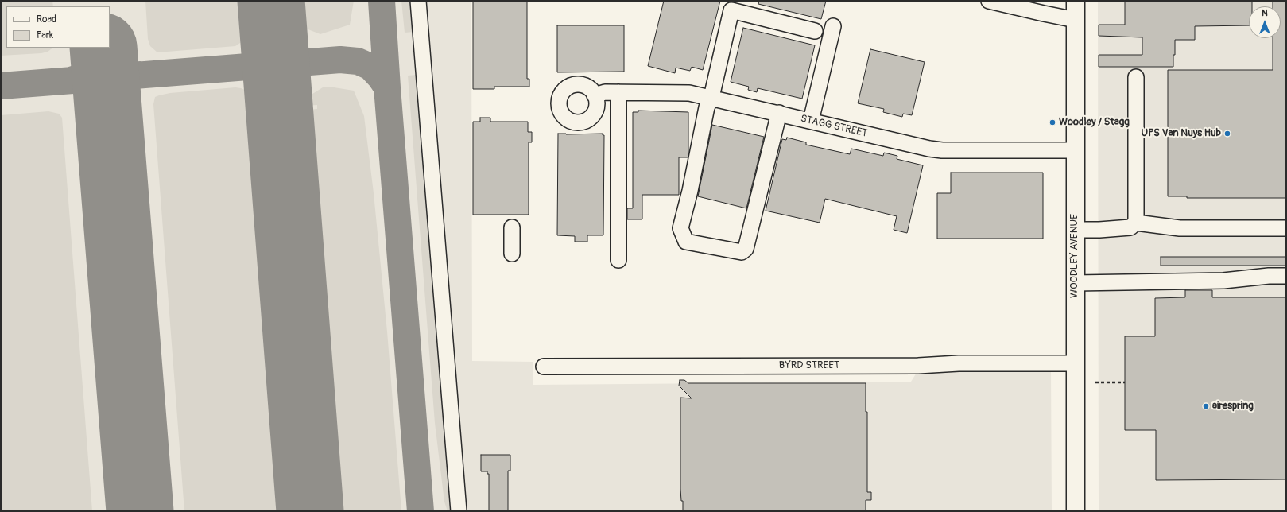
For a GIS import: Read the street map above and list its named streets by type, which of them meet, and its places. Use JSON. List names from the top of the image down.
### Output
{
  "streets": {
    "main road": ["WOODLEY AVENUE"],
    "street": ["STAGG STREET", "BYRD STREET"]
  },
  "crossings": [
    ["STAGG STREET", "WOODLEY AVENUE"],
    ["WOODLEY AVENUE", "BYRD STREET"]
  ],
  "places": ["Woodley / Stagg", "UPS Van Nuys Hub", "airespring"],
  "legend": ["Road", "Park"],
  "north": "top"
}
